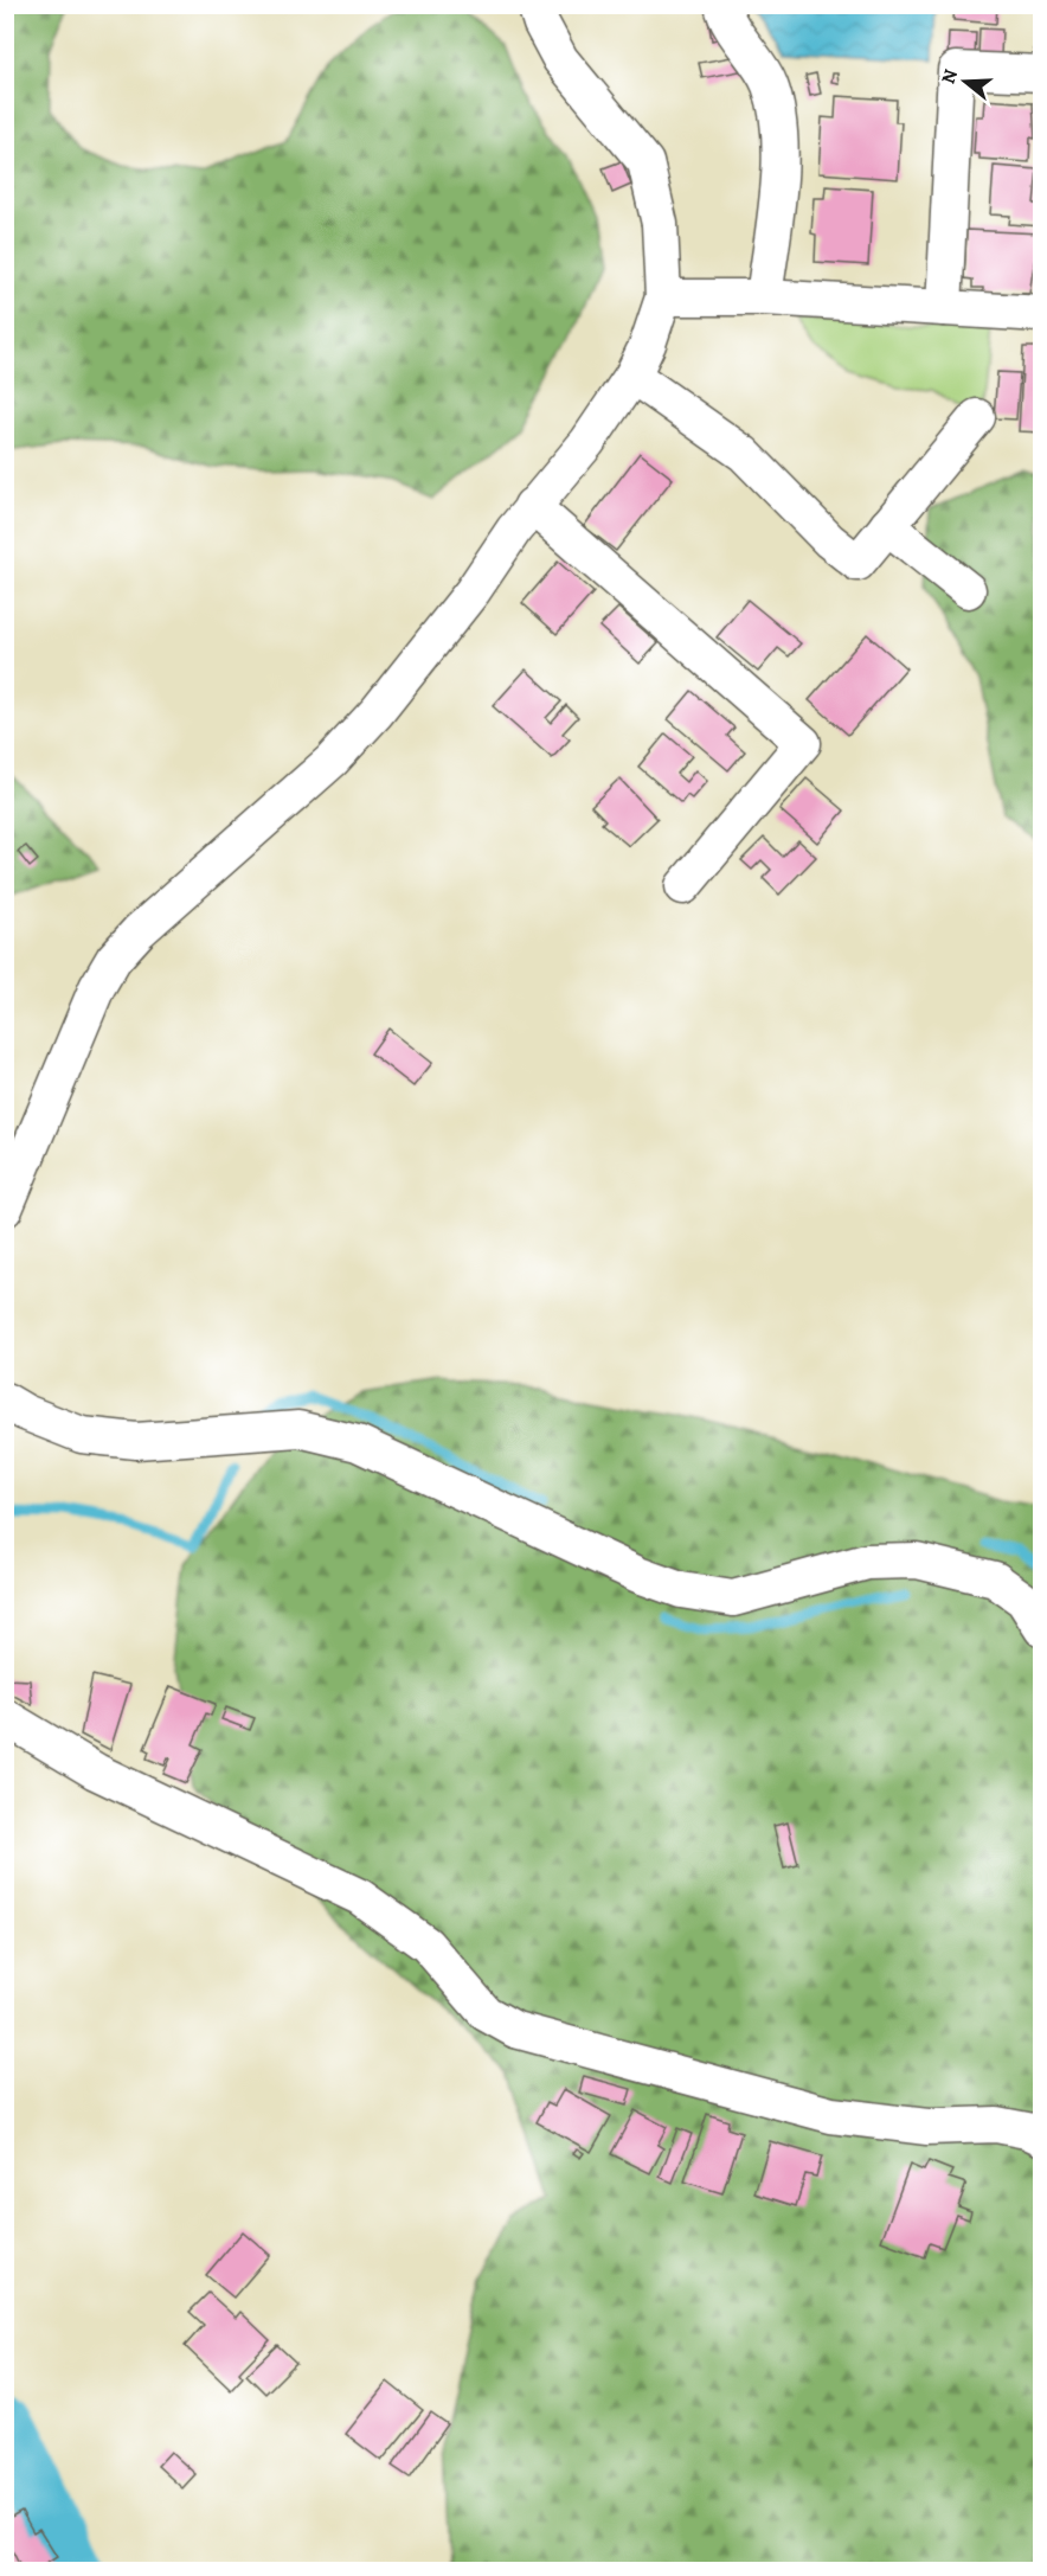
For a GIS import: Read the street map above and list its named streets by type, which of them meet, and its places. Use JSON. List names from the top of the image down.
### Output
{
  "north": "left"
}
